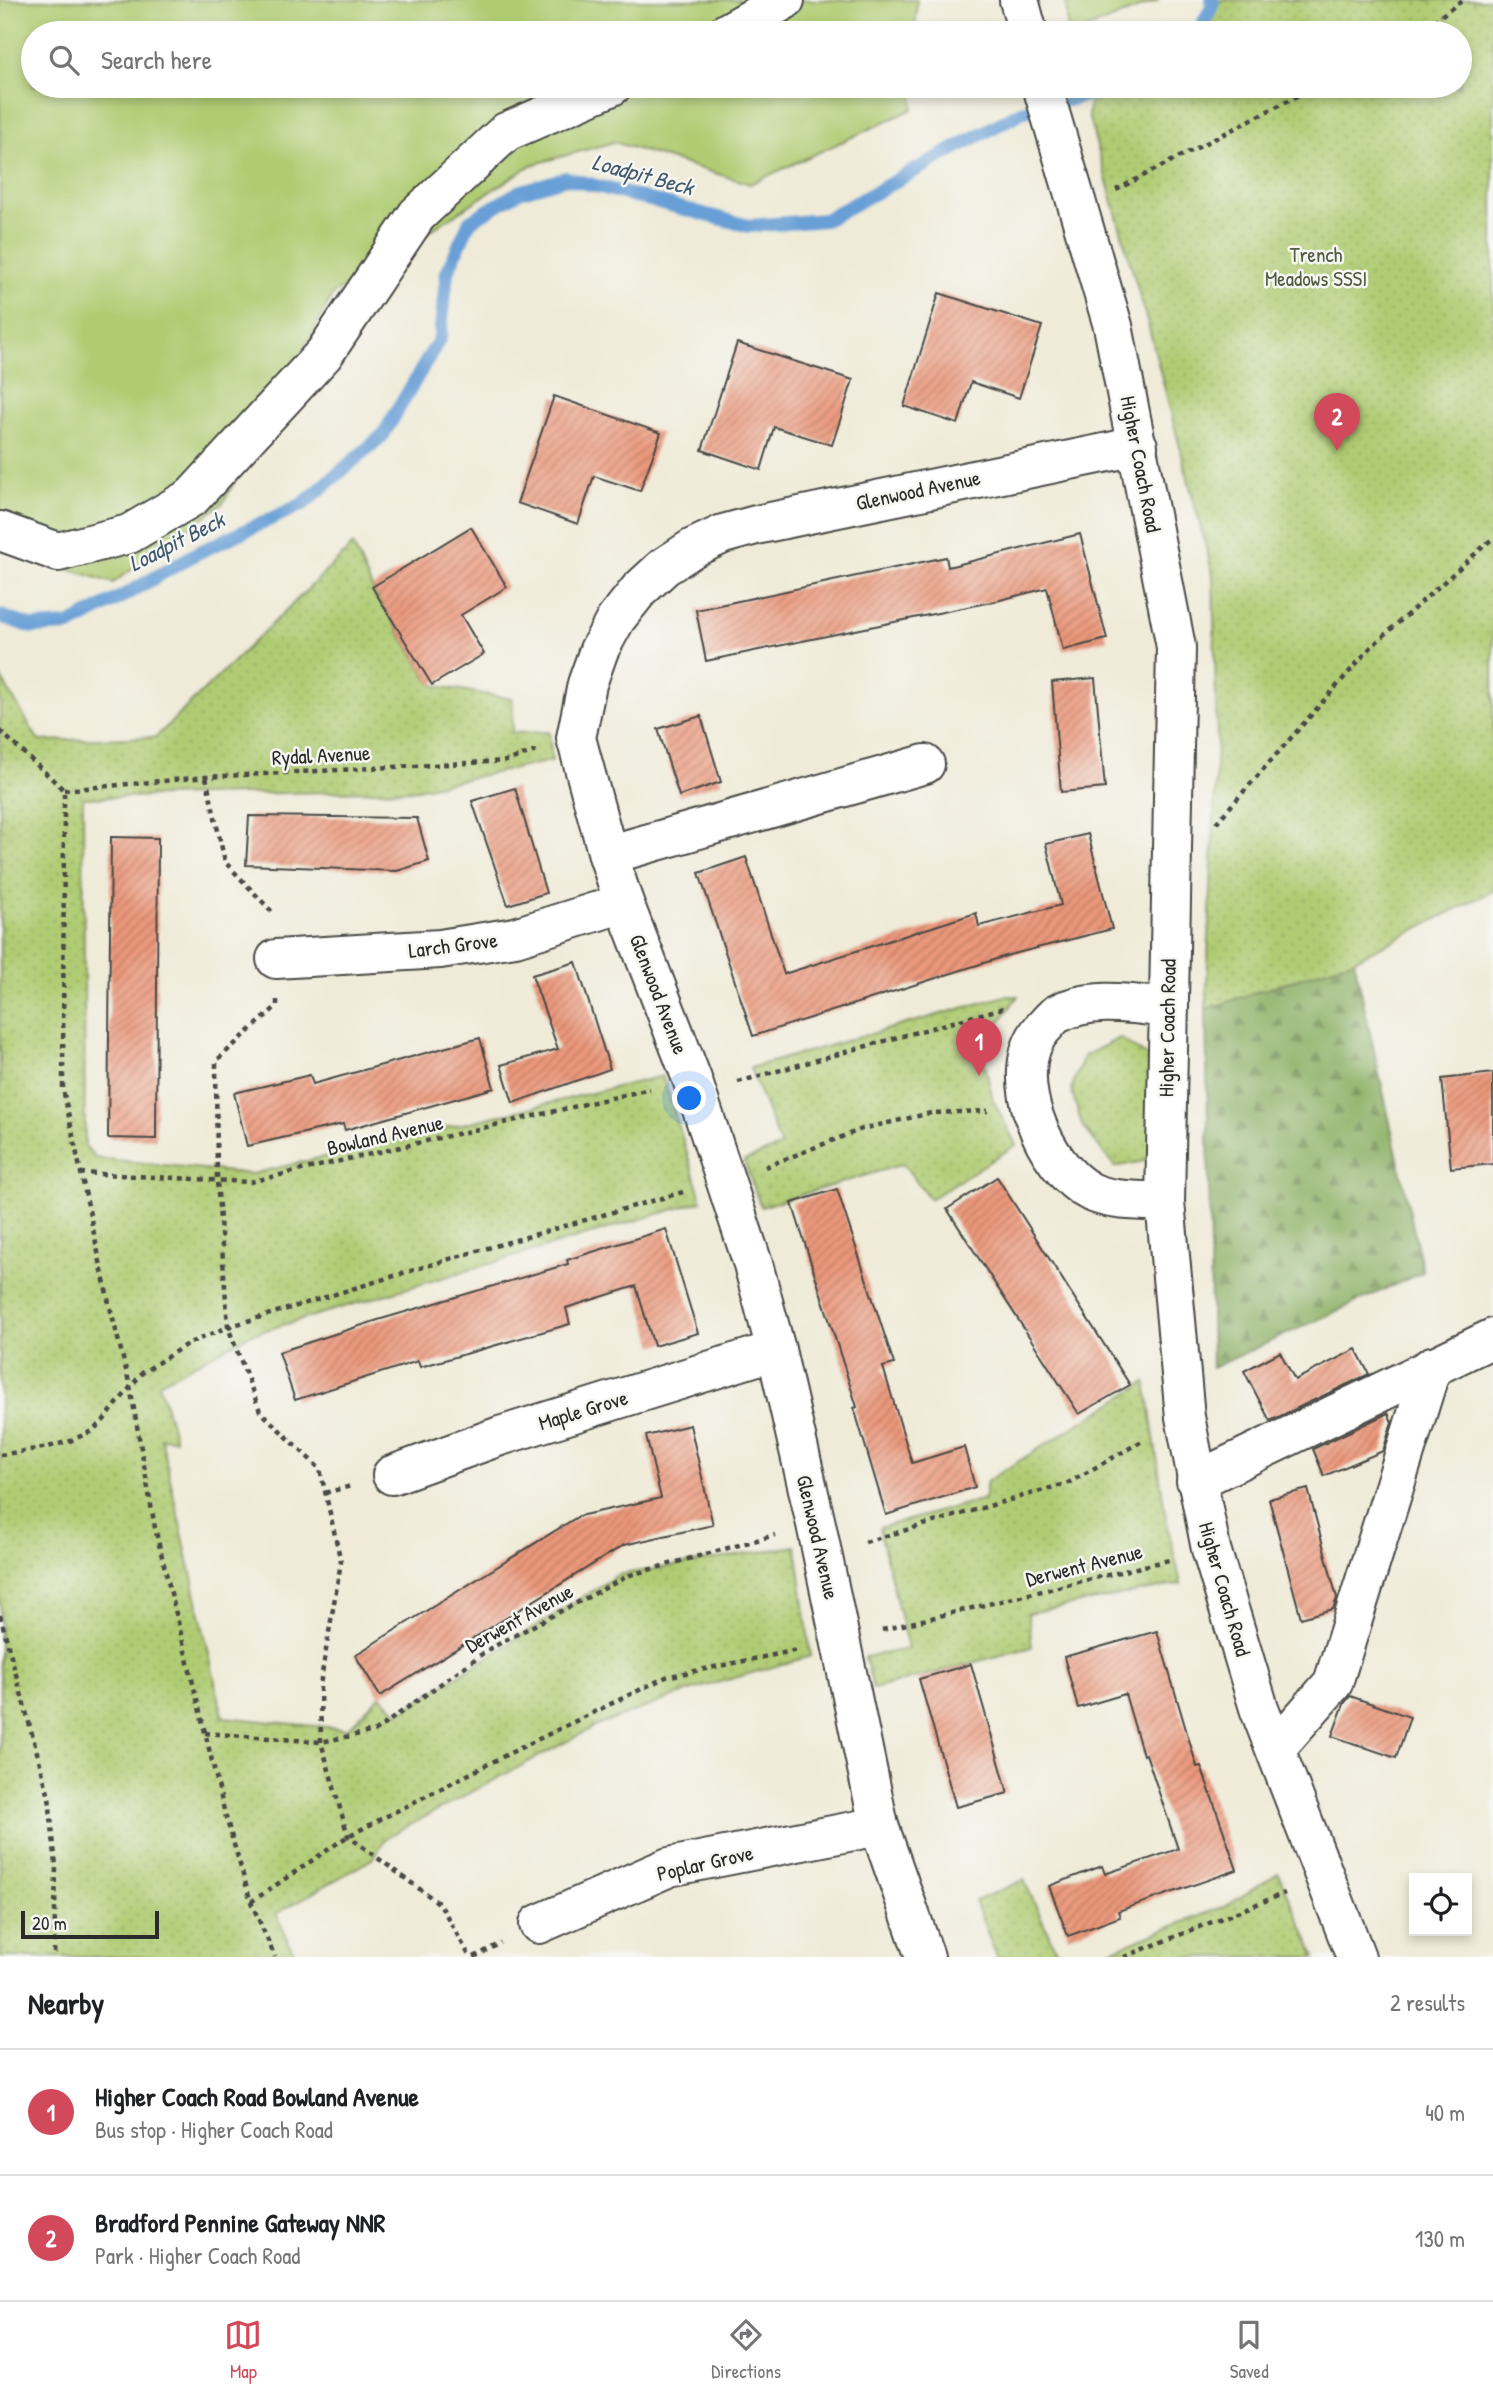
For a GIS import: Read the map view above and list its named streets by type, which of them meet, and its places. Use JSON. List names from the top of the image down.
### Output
{
  "streets": {
    "street": [
      "Higher Coach Road",
      "Glenwood Avenue",
      "Larch Grove",
      "Maple Grove",
      "Poplar Grove"
    ],
    "path": ["Rydal Avenue", "Bowland Avenue", "Derwent Avenue"]
  },
  "crossings": [
    ["Higher Coach Road", "Glenwood Avenue"],
    ["Higher Coach Road", "Derwent Avenue"],
    ["Glenwood Avenue", "Rydal Avenue"],
    ["Glenwood Avenue", "Larch Grove"],
    ["Glenwood Avenue", "Bowland Avenue"],
    ["Glenwood Avenue", "Maple Grove"],
    ["Glenwood Avenue", "Derwent Avenue"],
    ["Glenwood Avenue", "Poplar Grove"]
  ],
  "water": ["Loadpit Beck"],
  "parks": ["Trench Meadows SSSI"],
  "scale_bar": "20 m",
  "page": {
    "search": "Search here",
    "pins": ["2", "1"],
    "scale": "20 m",
    "heading": ["Nearby", "2 results"],
    "list": [
      {
        "mark": "1",
        "name": "Higher Coach Road Bowland Avenue",
        "note": "Bus stop · Higher Coach Road",
        "value": "40 m"
      },
      {
        "mark": "2",
        "name": "Bradford Pennine Gateway NNR",
        "note": "Park · Higher Coach Road",
        "value": "130 m"
      }
    ],
    "nav": ["Map", "Directions", "Saved"]
  }
}
